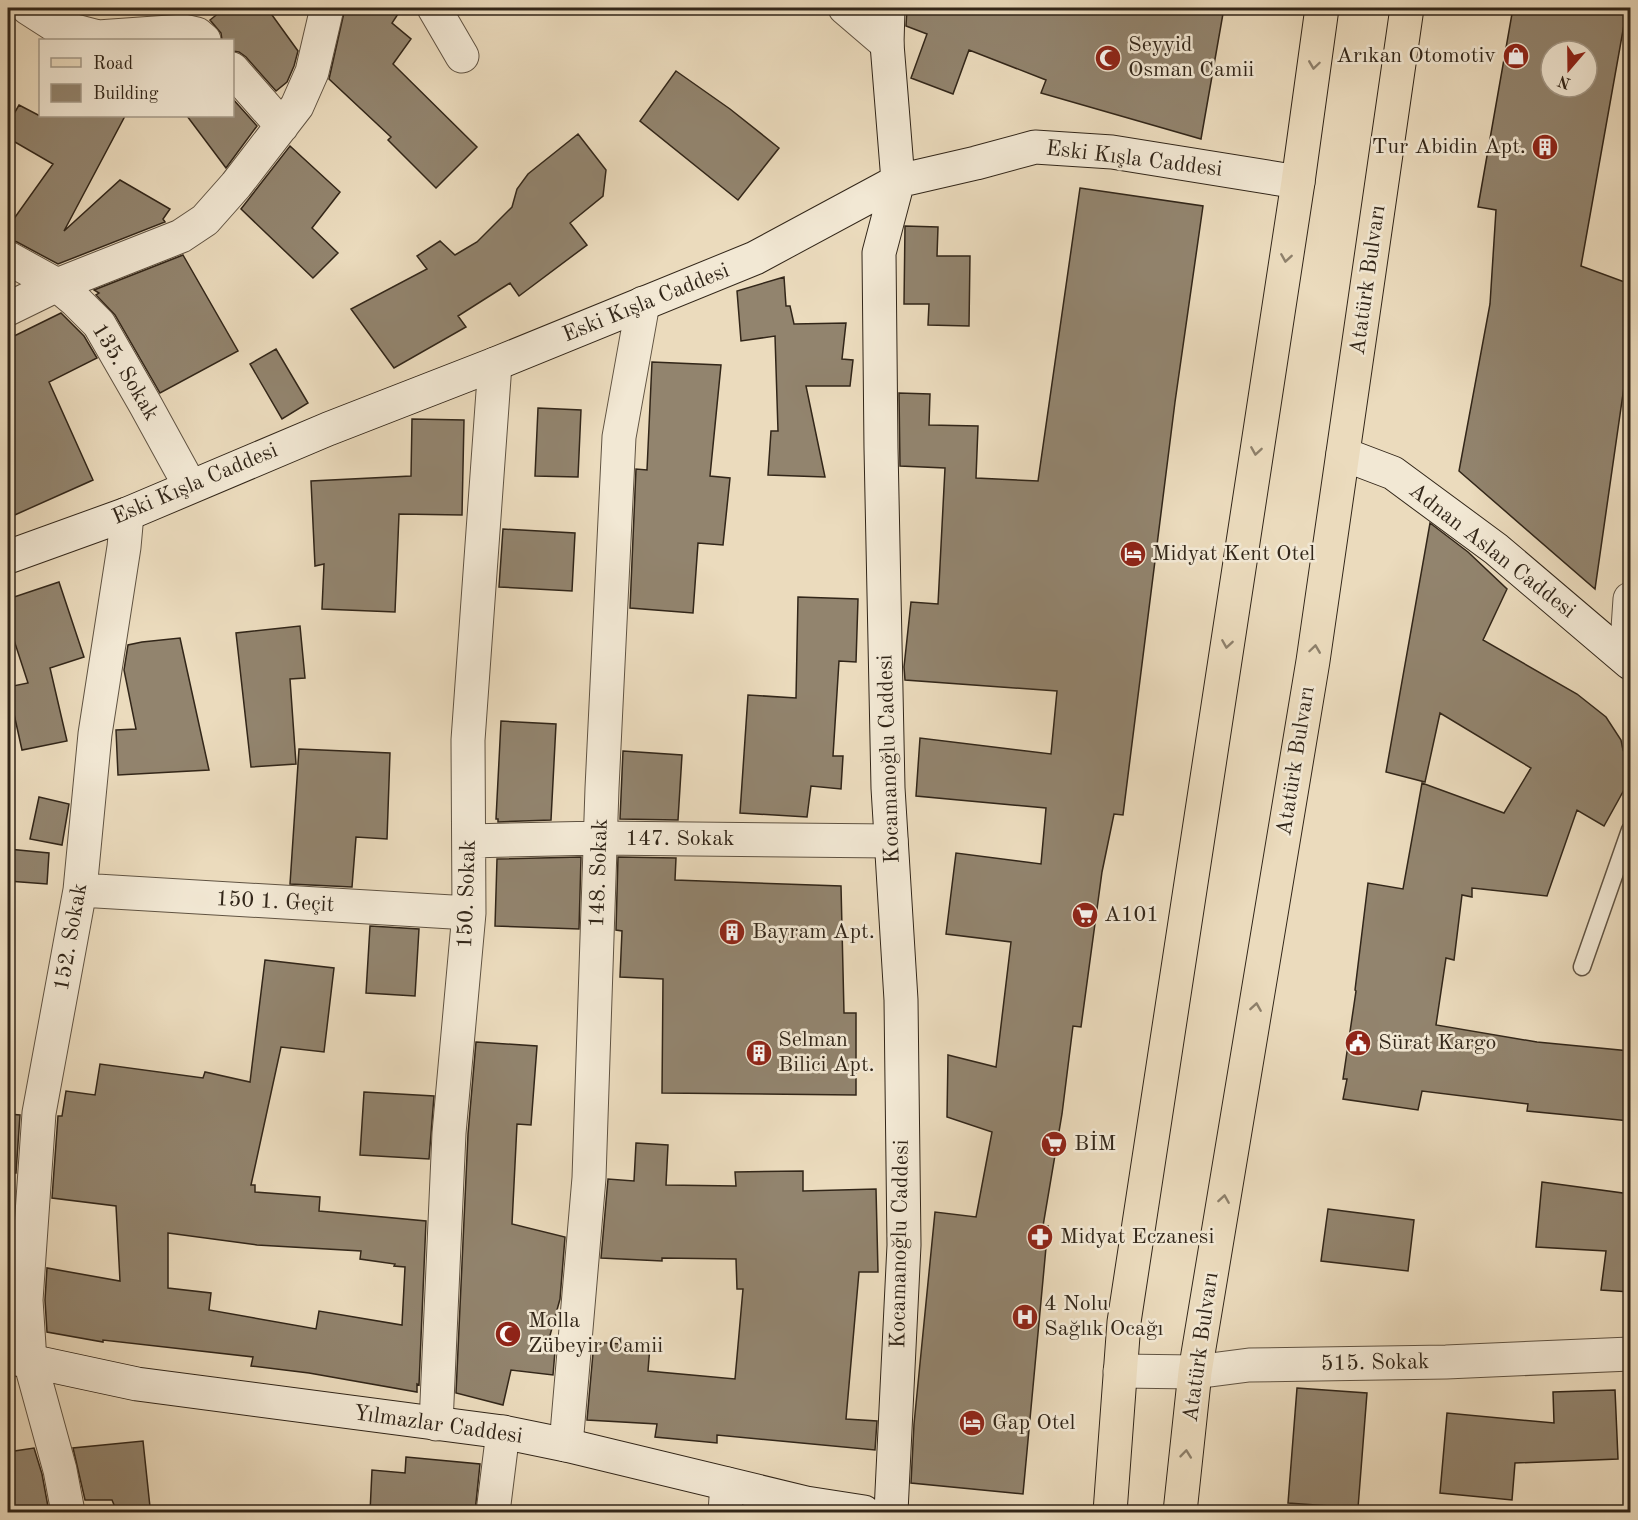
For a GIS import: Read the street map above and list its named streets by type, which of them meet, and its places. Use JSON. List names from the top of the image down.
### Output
{
  "streets": {
    "main road": ["Atatürk Bulvarı"],
    "street": [
      "Eski Kışla Caddesi",
      "135. Sokak",
      "Adnan Aslan Caddesi",
      "Kocamanoğlu Caddesi",
      "147. Sokak",
      "148. Sokak",
      "150. Sokak",
      "150 1. Geçit",
      "152. Sokak",
      "515. Sokak",
      "Yılmazlar Caddesi"
    ]
  },
  "crossings": [
    ["Eski Kışla Caddesi", "135. Sokak"],
    ["Eski Kışla Caddesi", "Kocamanoğlu Caddesi"],
    ["Eski Kışla Caddesi", "148. Sokak"],
    ["Eski Kışla Caddesi", "150. Sokak"],
    ["Eski Kışla Caddesi", "152. Sokak"],
    ["Atatürk Bulvarı", "Adnan Aslan Caddesi"],
    ["Atatürk Bulvarı", "515. Sokak"],
    ["Kocamanoğlu Caddesi", "147. Sokak"],
    ["147. Sokak", "148. Sokak"],
    ["147. Sokak", "150. Sokak"],
    ["148. Sokak", "Yılmazlar Caddesi"],
    ["150. Sokak", "150 1. Geçit"],
    ["150. Sokak", "Yılmazlar Caddesi"],
    ["150 1. Geçit", "152. Sokak"],
    ["152. Sokak", "Yılmazlar Caddesi"]
  ],
  "places": {
    "shop": ["Arıkan Otomotiv"],
    "mosque": ["Seyyid Osman Camii", "Molla Zübeyir Camii"],
    "building": ["Tur Abidin Apt.", "Bayram Apt.", "Selman Bilici Apt."],
    "hotel": ["Midyat Kent Otel", "Gap Otel"],
    "supermarket": ["A101", "BİM"],
    "public building": ["Sürat Kargo"],
    "pharmacy": ["Midyat Eczanesi"],
    "hospital": ["4 Nolu Sağlık Ocağı"]
  },
  "legend": ["Road", "Building"],
  "north": "bottom"
}
